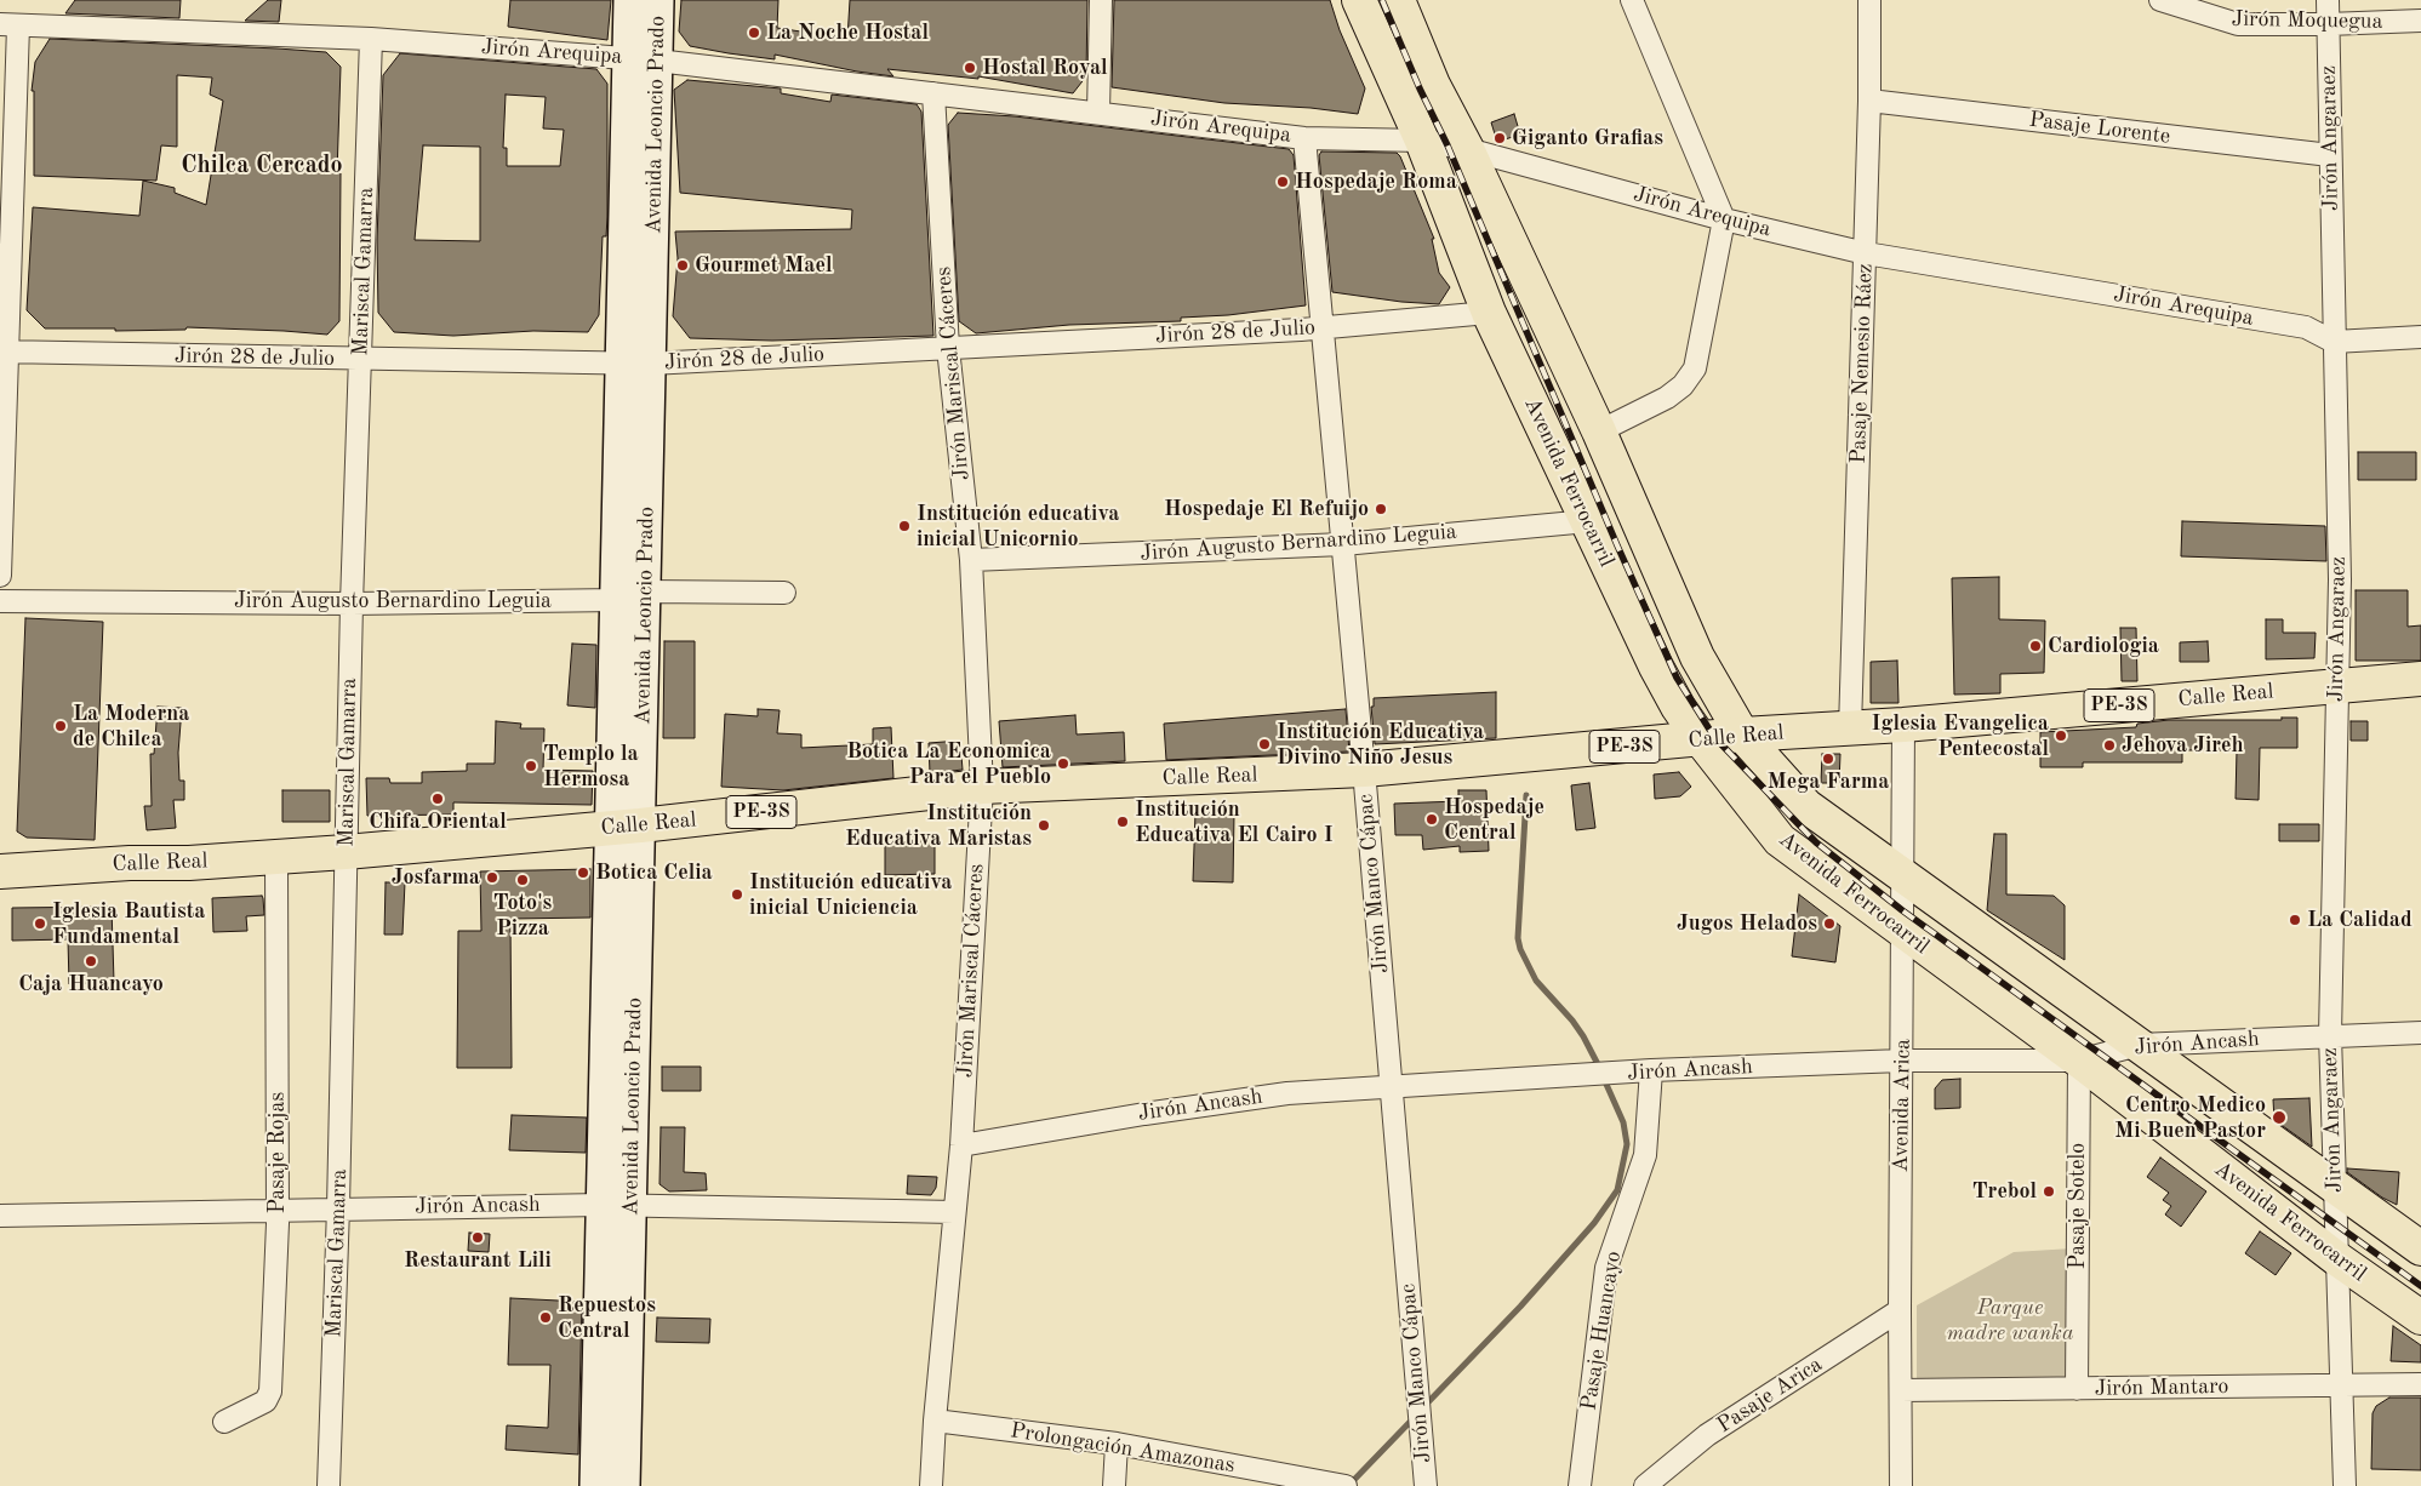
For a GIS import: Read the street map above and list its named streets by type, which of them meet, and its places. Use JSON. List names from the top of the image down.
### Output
{
  "streets": {
    "main road": ["Avenida Ferrocarril", "Calle Real", "PE-3S"],
    "street": [
      "Jirón Moquegua",
      "Jirón Arequipa",
      "Avenida Leoncio Prado",
      "Pasaje Lorente",
      "Jirón Angaraez",
      "Mariscal Gamarra",
      "Jirón 28 de Julio",
      "Pasaje Nemesio Ráez",
      "Jirón Mariscal Cáceres",
      "Jirón Augusto Bernardino Leguia",
      "Jirón Manco Cápac",
      "Jirón Ancash",
      "Avenida Arica",
      "Pasaje Rojas",
      "Pasaje Sotelo",
      "Pasaje Huancayo",
      "Jirón Mantaro",
      "Pasaje Arica",
      "Prolongación Amazonas"
    ]
  },
  "crossings": [
    ["Jirón Moquegua", "Jirón Angaraez"],
    ["Jirón Arequipa", "Avenida Leoncio Prado"],
    ["Jirón Arequipa", "Jirón Angaraez"],
    ["Jirón Arequipa", "Mariscal Gamarra"],
    ["Jirón Arequipa", "Pasaje Nemesio Ráez"],
    ["Jirón Arequipa", "Jirón Mariscal Cáceres"],
    ["Jirón Arequipa", "Avenida Ferrocarril"],
    ["Jirón Arequipa", "Jirón Manco Cápac"],
    ["Avenida Leoncio Prado", "Jirón 28 de Julio"],
    ["Avenida Leoncio Prado", "Jirón Augusto Bernardino Leguia"],
    ["Avenida Leoncio Prado", "Calle Real"],
    ["Avenida Leoncio Prado", "Jirón Ancash"],
    ["Pasaje Lorente", "Jirón Angaraez"],
    ["Pasaje Lorente", "Pasaje Nemesio Ráez"],
    ["Jirón Angaraez", "Avenida Ferrocarril"],
    ["Jirón Angaraez", "Calle Real"],
    ["Jirón Angaraez", "Jirón Ancash"],
    ["Jirón Angaraez", "Jirón Mantaro"],
    ["Mariscal Gamarra", "Jirón 28 de Julio"],
    ["Mariscal Gamarra", "Jirón Augusto Bernardino Leguia"],
    ["Mariscal Gamarra", "Calle Real"],
    ["Mariscal Gamarra", "Jirón Ancash"],
    ["Jirón 28 de Julio", "Jirón Mariscal Cáceres"],
    ["Jirón 28 de Julio", "Avenida Ferrocarril"],
    ["Jirón 28 de Julio", "Jirón Manco Cápac"],
    ["Pasaje Nemesio Ráez", "Calle Real"],
    ["Jirón Mariscal Cáceres", "Jirón Augusto Bernardino Leguia"],
    ["Jirón Mariscal Cáceres", "Calle Real"],
    ["Jirón Mariscal Cáceres", "Jirón Ancash"],
    ["Jirón Mariscal Cáceres", "Prolongación Amazonas"],
    ["Avenida Ferrocarril", "Jirón Augusto Bernardino Leguia"],
    ["Avenida Ferrocarril", "Calle Real"],
    ["Avenida Ferrocarril", "Jirón Ancash"],
    ["Avenida Ferrocarril", "Avenida Arica"],
    ["Avenida Ferrocarril", "Pasaje Sotelo"],
    ["Jirón Augusto Bernardino Leguia", "Jirón Manco Cápac"],
    ["Calle Real", "Jirón Manco Cápac"],
    ["Calle Real", "Avenida Arica"],
    ["Calle Real", "Pasaje Rojas"],
    ["Jirón Manco Cápac", "Jirón Ancash"],
    ["Jirón Ancash", "Avenida Arica"],
    ["Jirón Ancash", "Pasaje Rojas"],
    ["Jirón Ancash", "Pasaje Sotelo"],
    ["Jirón Ancash", "Pasaje Huancayo"],
    ["Avenida Arica", "Jirón Mantaro"],
    ["Avenida Arica", "Pasaje Arica"],
    ["Pasaje Sotelo", "Jirón Mantaro"]
  ],
  "districts": ["Chilca Cercado"],
  "parks": ["Parque madre wanka"],
  "places": [
    "La Noche Hostal",
    "Hostal Royal",
    "Giganto Grafias",
    "Hospedaje Roma",
    "Gourmet Mael",
    "Hospedaje El Refuijo",
    "Institución educativa inicial Unicornio",
    "Cardiologia",
    "La Moderna de Chilca",
    "Iglesia Evangelica Pentecostal",
    "Institución Educativa Divino Niño Jesus",
    "Jehova Jireh",
    "Mega Farma",
    "Botica La Economica Para el Pueblo",
    "Templo la Hermosa",
    "Chifa Oriental",
    "Hospedaje Central",
    "Institución Educativa El Cairo I",
    "Institución Educativa Maristas",
    "Botica Celia",
    "Josfarma",
    "Toto's Pizza",
    "Institución educativa inicial Uniciencia",
    "La Calidad",
    "Iglesia Bautista Fundamental",
    "Jugos Helados",
    "Caja Huancayo",
    "Centro Medico Mi Buen Pastor",
    "Trebol",
    "Restaurant Lili",
    "Repuestos Central"
  ]
}
